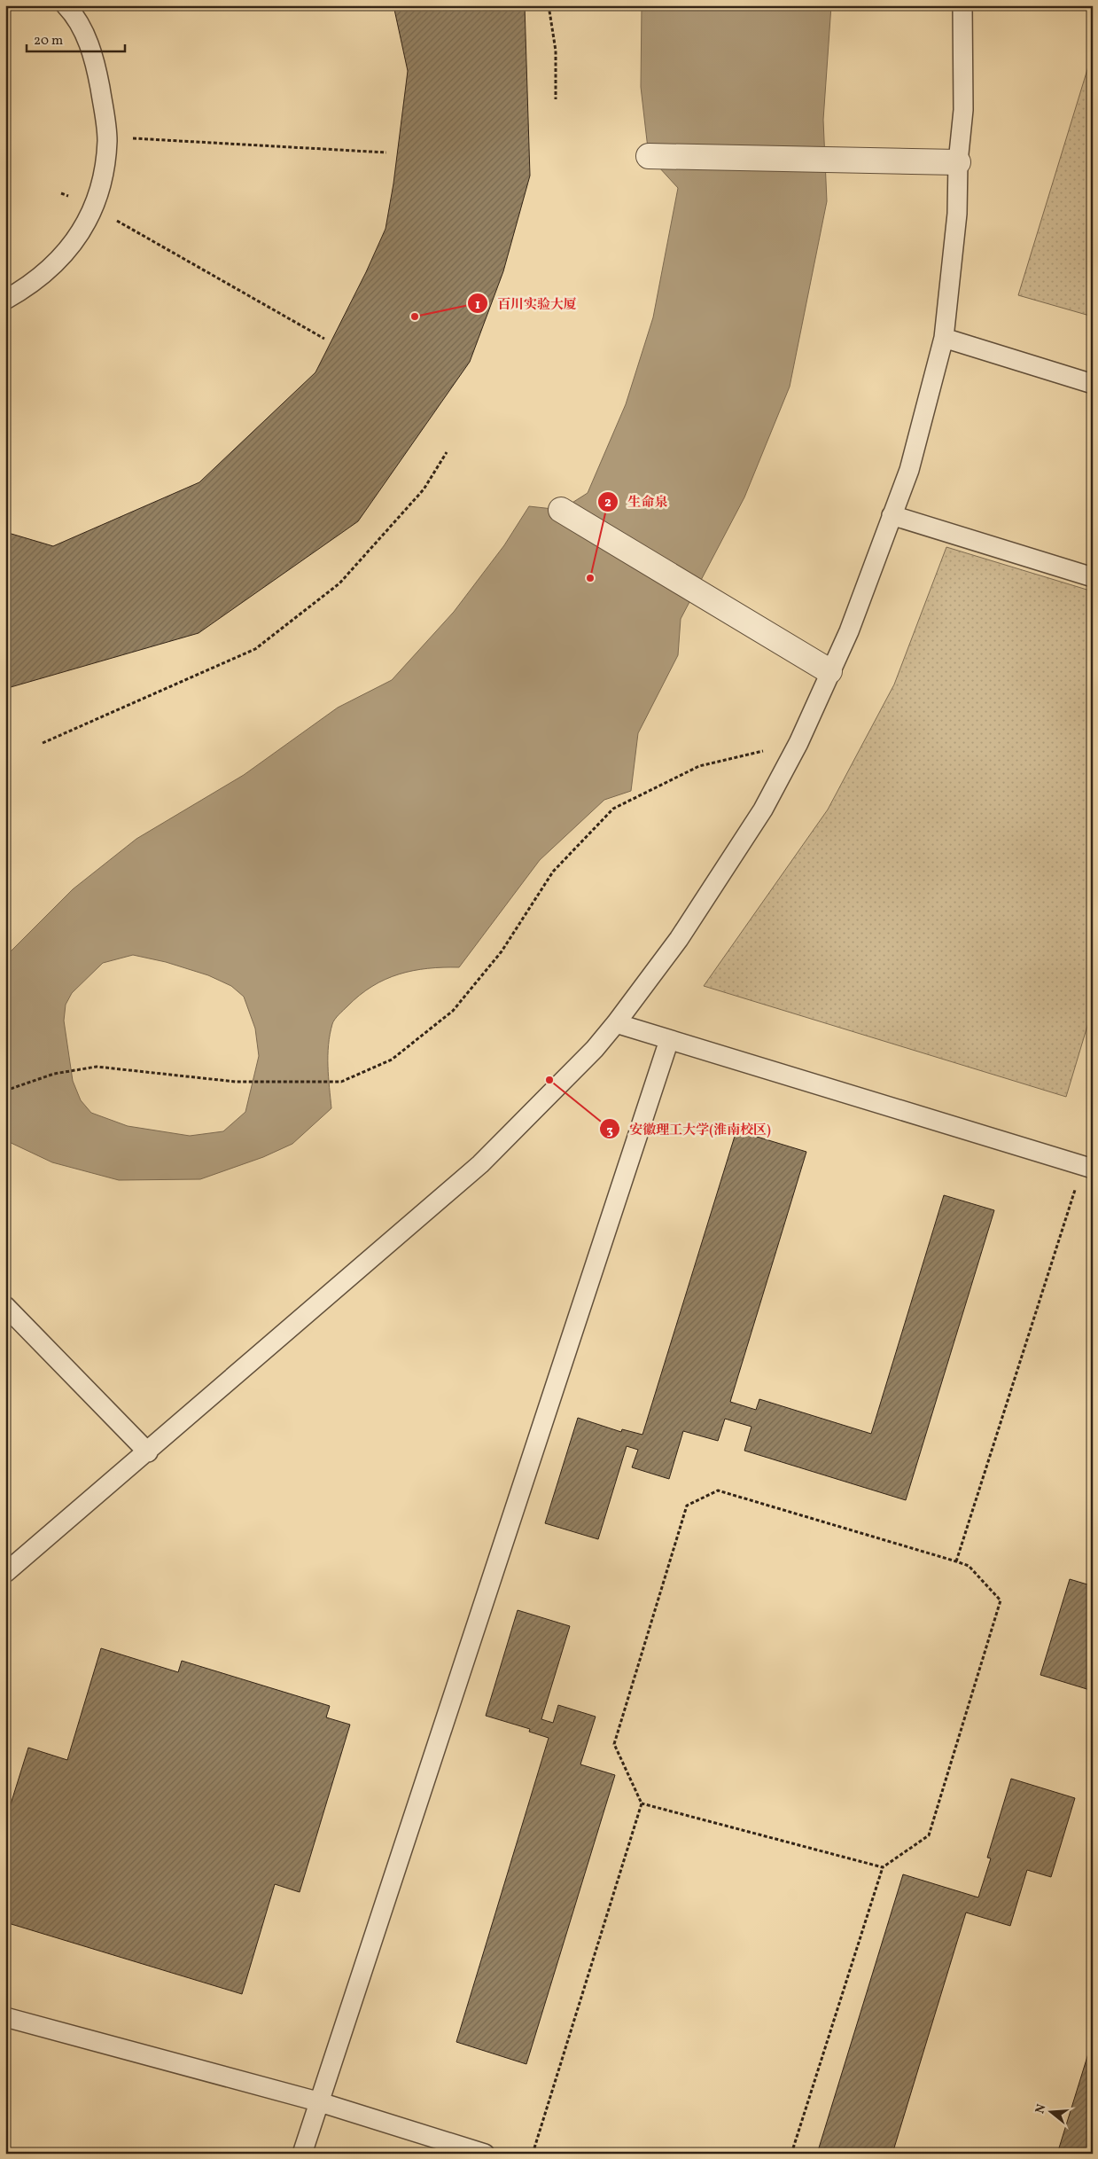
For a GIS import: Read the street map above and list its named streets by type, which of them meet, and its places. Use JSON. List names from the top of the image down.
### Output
{
  "places": ["百川实验大厦", "生命泉", "安徽理工大学(淮南校区)"],
  "scale_bar": "20 m",
  "north": "left"
}
